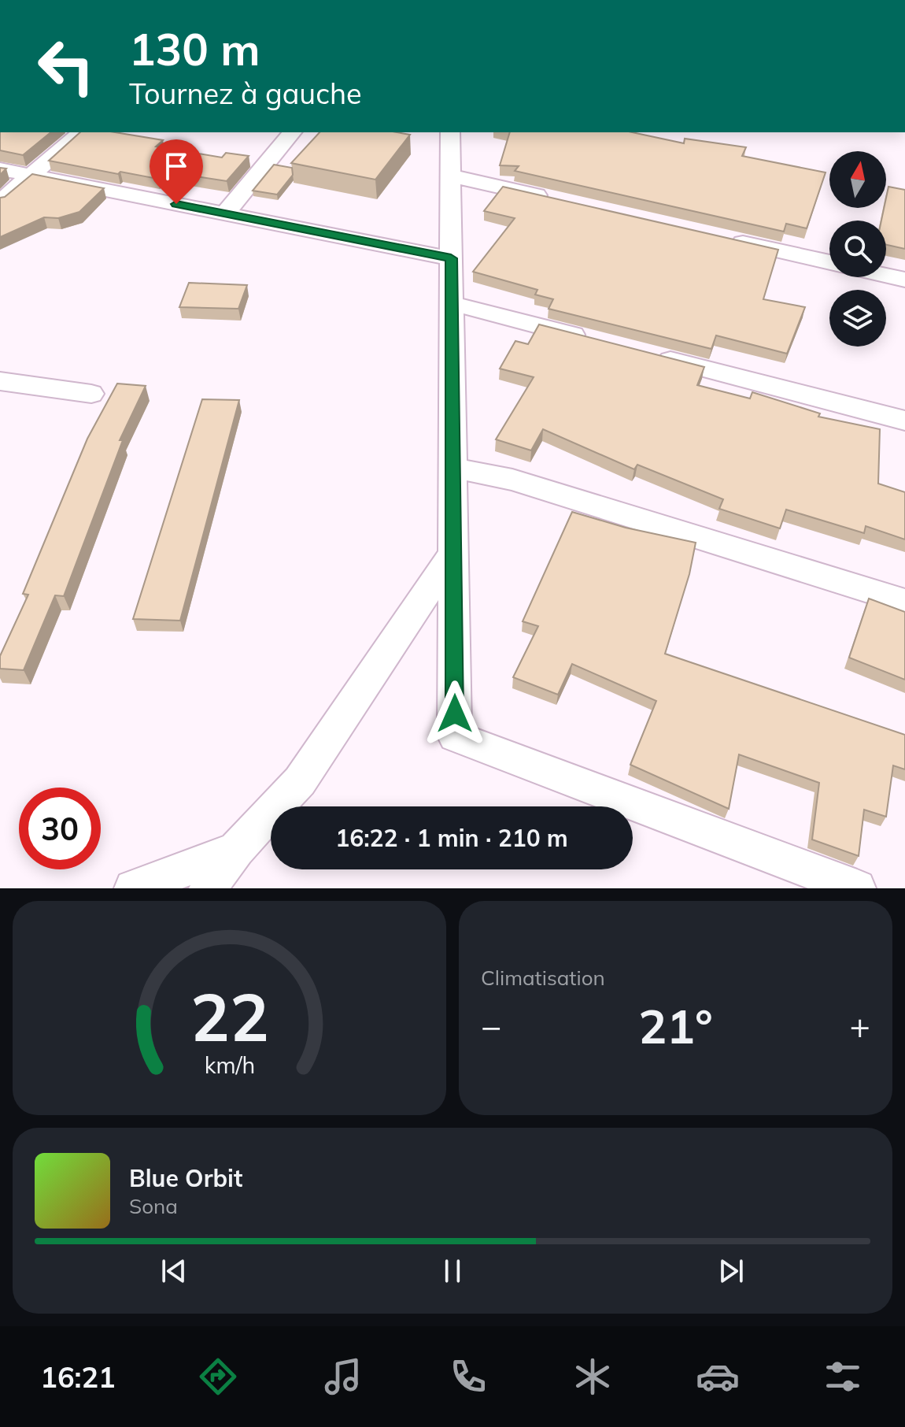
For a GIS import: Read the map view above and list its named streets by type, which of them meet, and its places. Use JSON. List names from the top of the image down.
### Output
{
  "north": "top",
  "page": {
    "turn": ["130 m", "Tournez à gauche"],
    "limit": "30",
    "trip": "16:22 · 1 min · 210 m",
    "tile": "Climatisation",
    "heat": ["−", "21°", "+"],
    "song": ["Blue Orbit", "Sona"],
    "tabs": "16:21",
    "gauge": ["22", "km/h"]
  }
}
